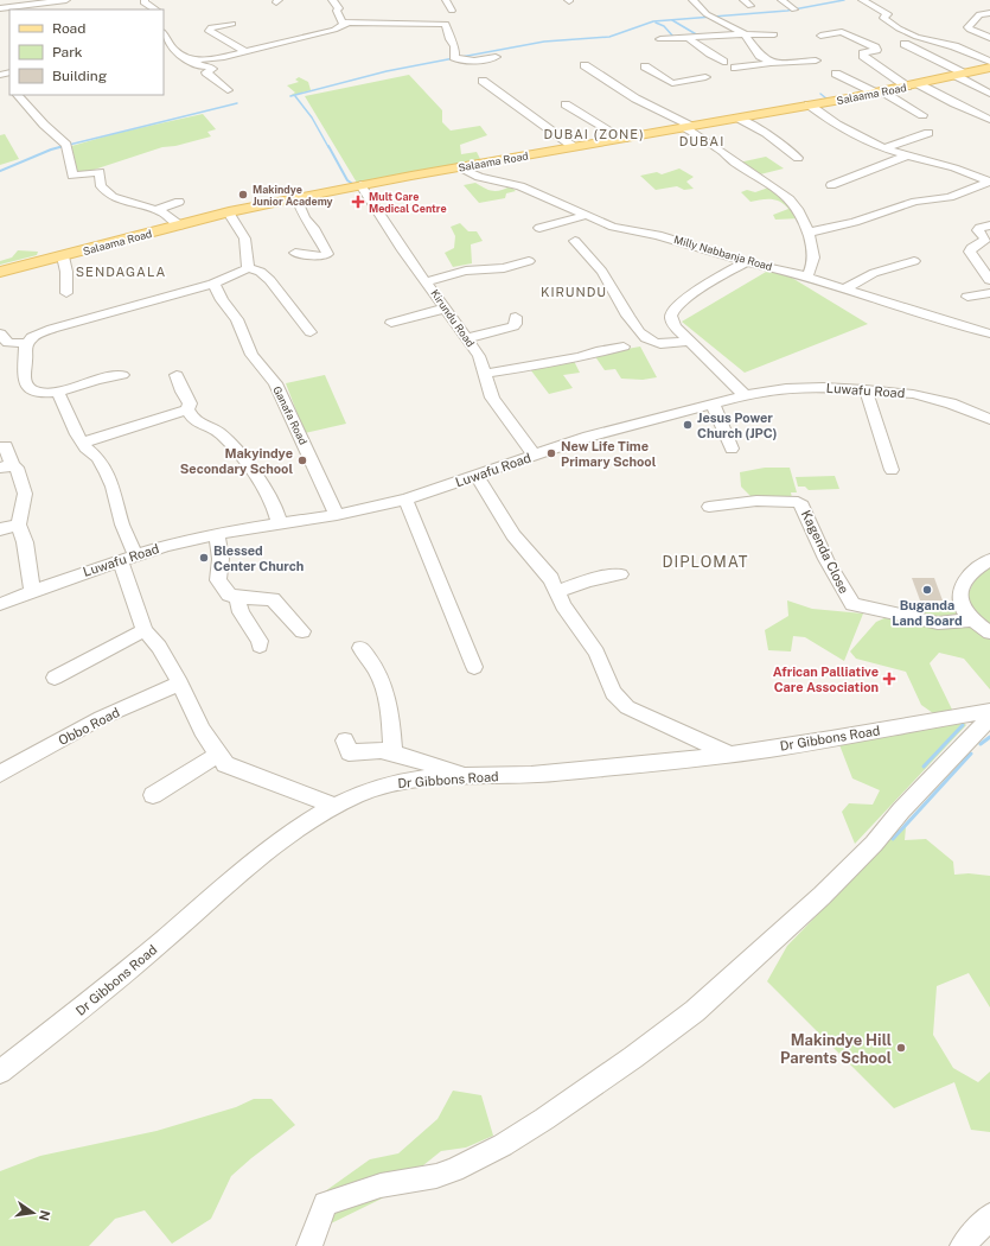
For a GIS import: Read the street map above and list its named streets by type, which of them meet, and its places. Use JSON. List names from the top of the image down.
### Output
{
  "streets": {
    "main road": ["Salaama Road"],
    "street": [
      "Milly Nabbanja Road",
      "Kirundu Road",
      "Luwafu Road",
      "Ganafa Road",
      "Kagenda Close",
      "Obbo Road",
      "Dr Gibbons Road"
    ]
  },
  "crossings": [
    ["Salaama Road", "Milly Nabbanja Road"],
    ["Salaama Road", "Kirundu Road"],
    ["Kirundu Road", "Luwafu Road"],
    ["Luwafu Road", "Ganafa Road"]
  ],
  "districts": [
    "DUBAI (ZONE)",
    "DUBAI",
    "SENDAGALA",
    "KIRUNDU",
    "DIPLOMAT"
  ],
  "places": {
    "other": [
      "Makindye Junior Academy",
      "Jesus Power Church (JPC)",
      "New Life Time Primary School",
      "Makyindye Secondary School",
      "Blessed Center Church",
      "Buganda Land Board",
      "Makindye Hill Parents School"
    ],
    "health": ["Mult Care Medical Centre", "African Palliative Care Association"]
  },
  "legend": ["Road", "Park", "Building"],
  "north": "right"
}
